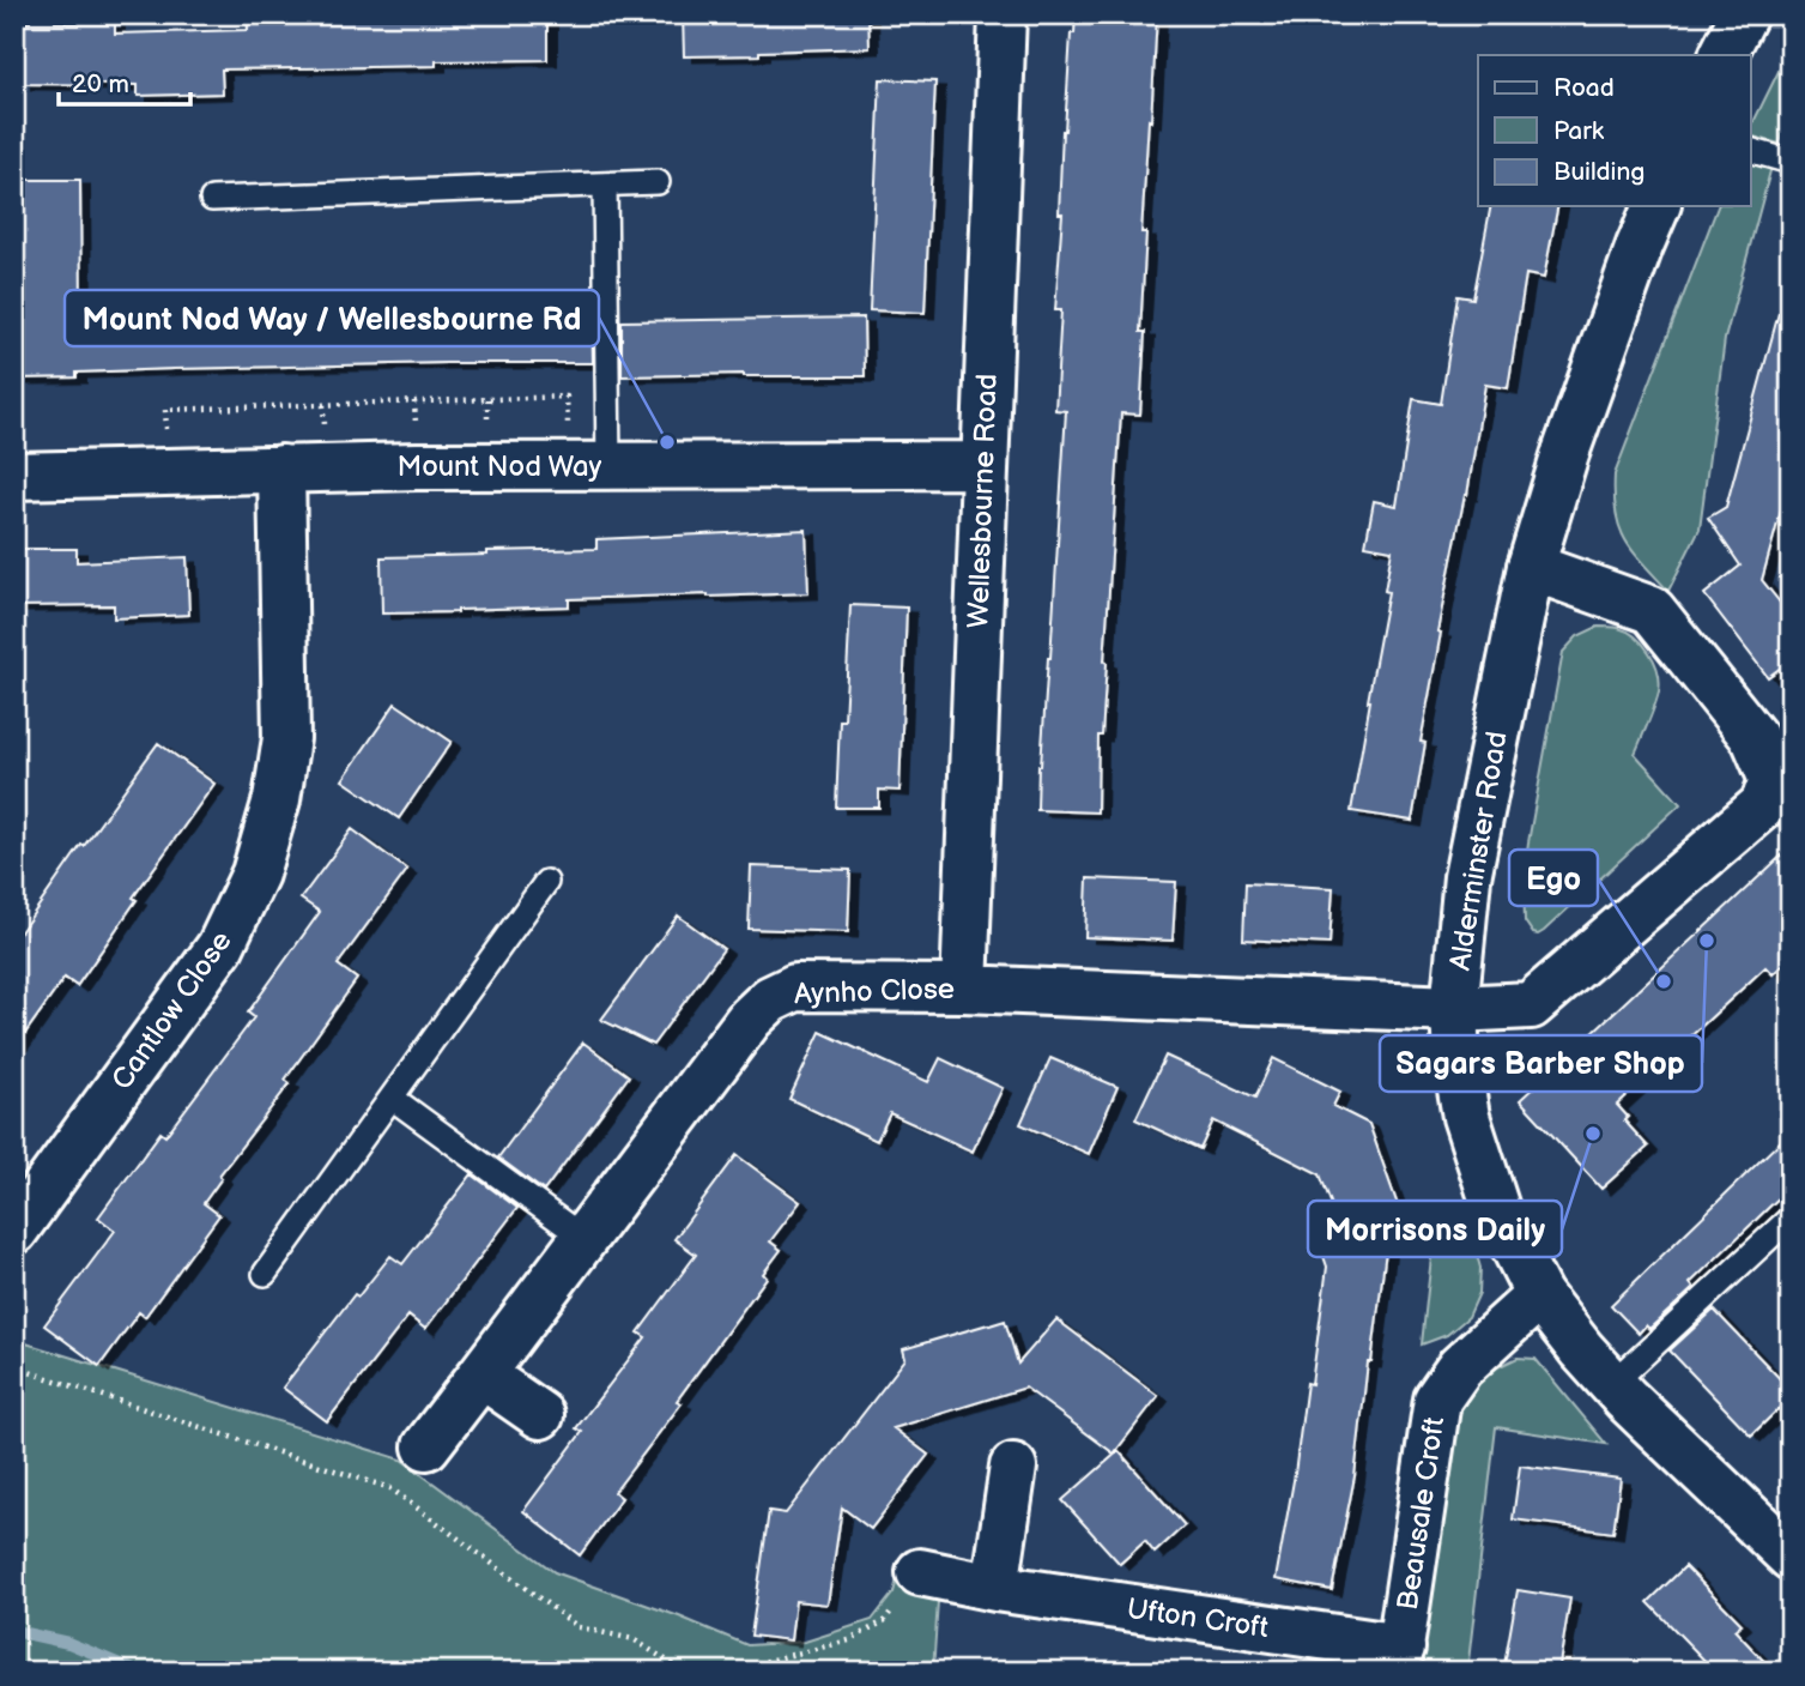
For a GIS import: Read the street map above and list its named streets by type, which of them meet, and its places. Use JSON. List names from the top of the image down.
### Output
{
  "streets": {
    "street": [
      "Mount Nod Way",
      "Wellesbourne Road",
      "Alderminster Road",
      "Aynho Close",
      "Cantlow Close",
      "Beausale Croft",
      "Ufton Croft"
    ]
  },
  "crossings": [
    ["Mount Nod Way", "Wellesbourne Road"],
    ["Mount Nod Way", "Cantlow Close"],
    ["Wellesbourne Road", "Aynho Close"],
    ["Alderminster Road", "Aynho Close"],
    ["Alderminster Road", "Beausale Croft"],
    ["Beausale Croft", "Ufton Croft"]
  ],
  "places": [
    "Mount Nod Way / Wellesbourne Rd",
    "Sagars Barber Shop",
    "Ego",
    "Morrisons Daily"
  ],
  "legend": ["Road", "Park", "Building"],
  "scale_bar": "20 m"
}
